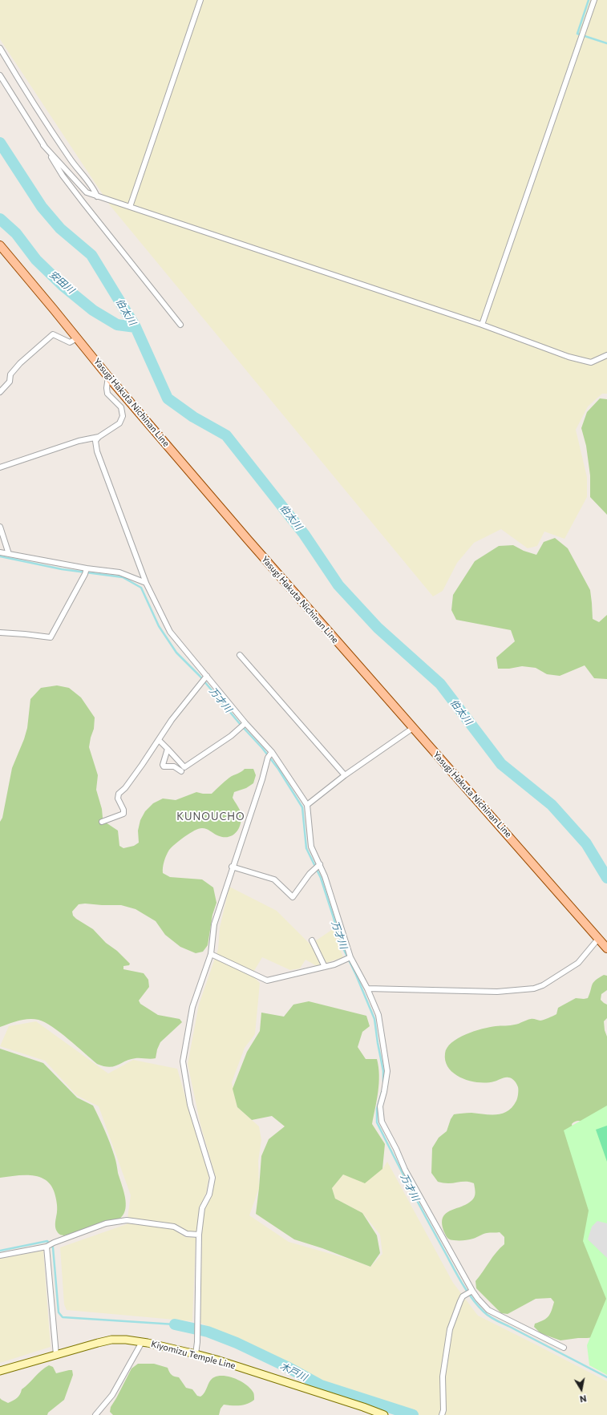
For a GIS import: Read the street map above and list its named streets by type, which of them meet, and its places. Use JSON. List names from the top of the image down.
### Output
{
  "streets": {
    "main road": ["Yasugi Hakuta Nichinan Line", "Kiyomizu Temple Line"]
  },
  "districts": ["KUNOUCHO"],
  "water": [
    "安田川",
    "伯太川",
    "万才川",
    "木戸川"
  ],
  "north": "bottom"
}
